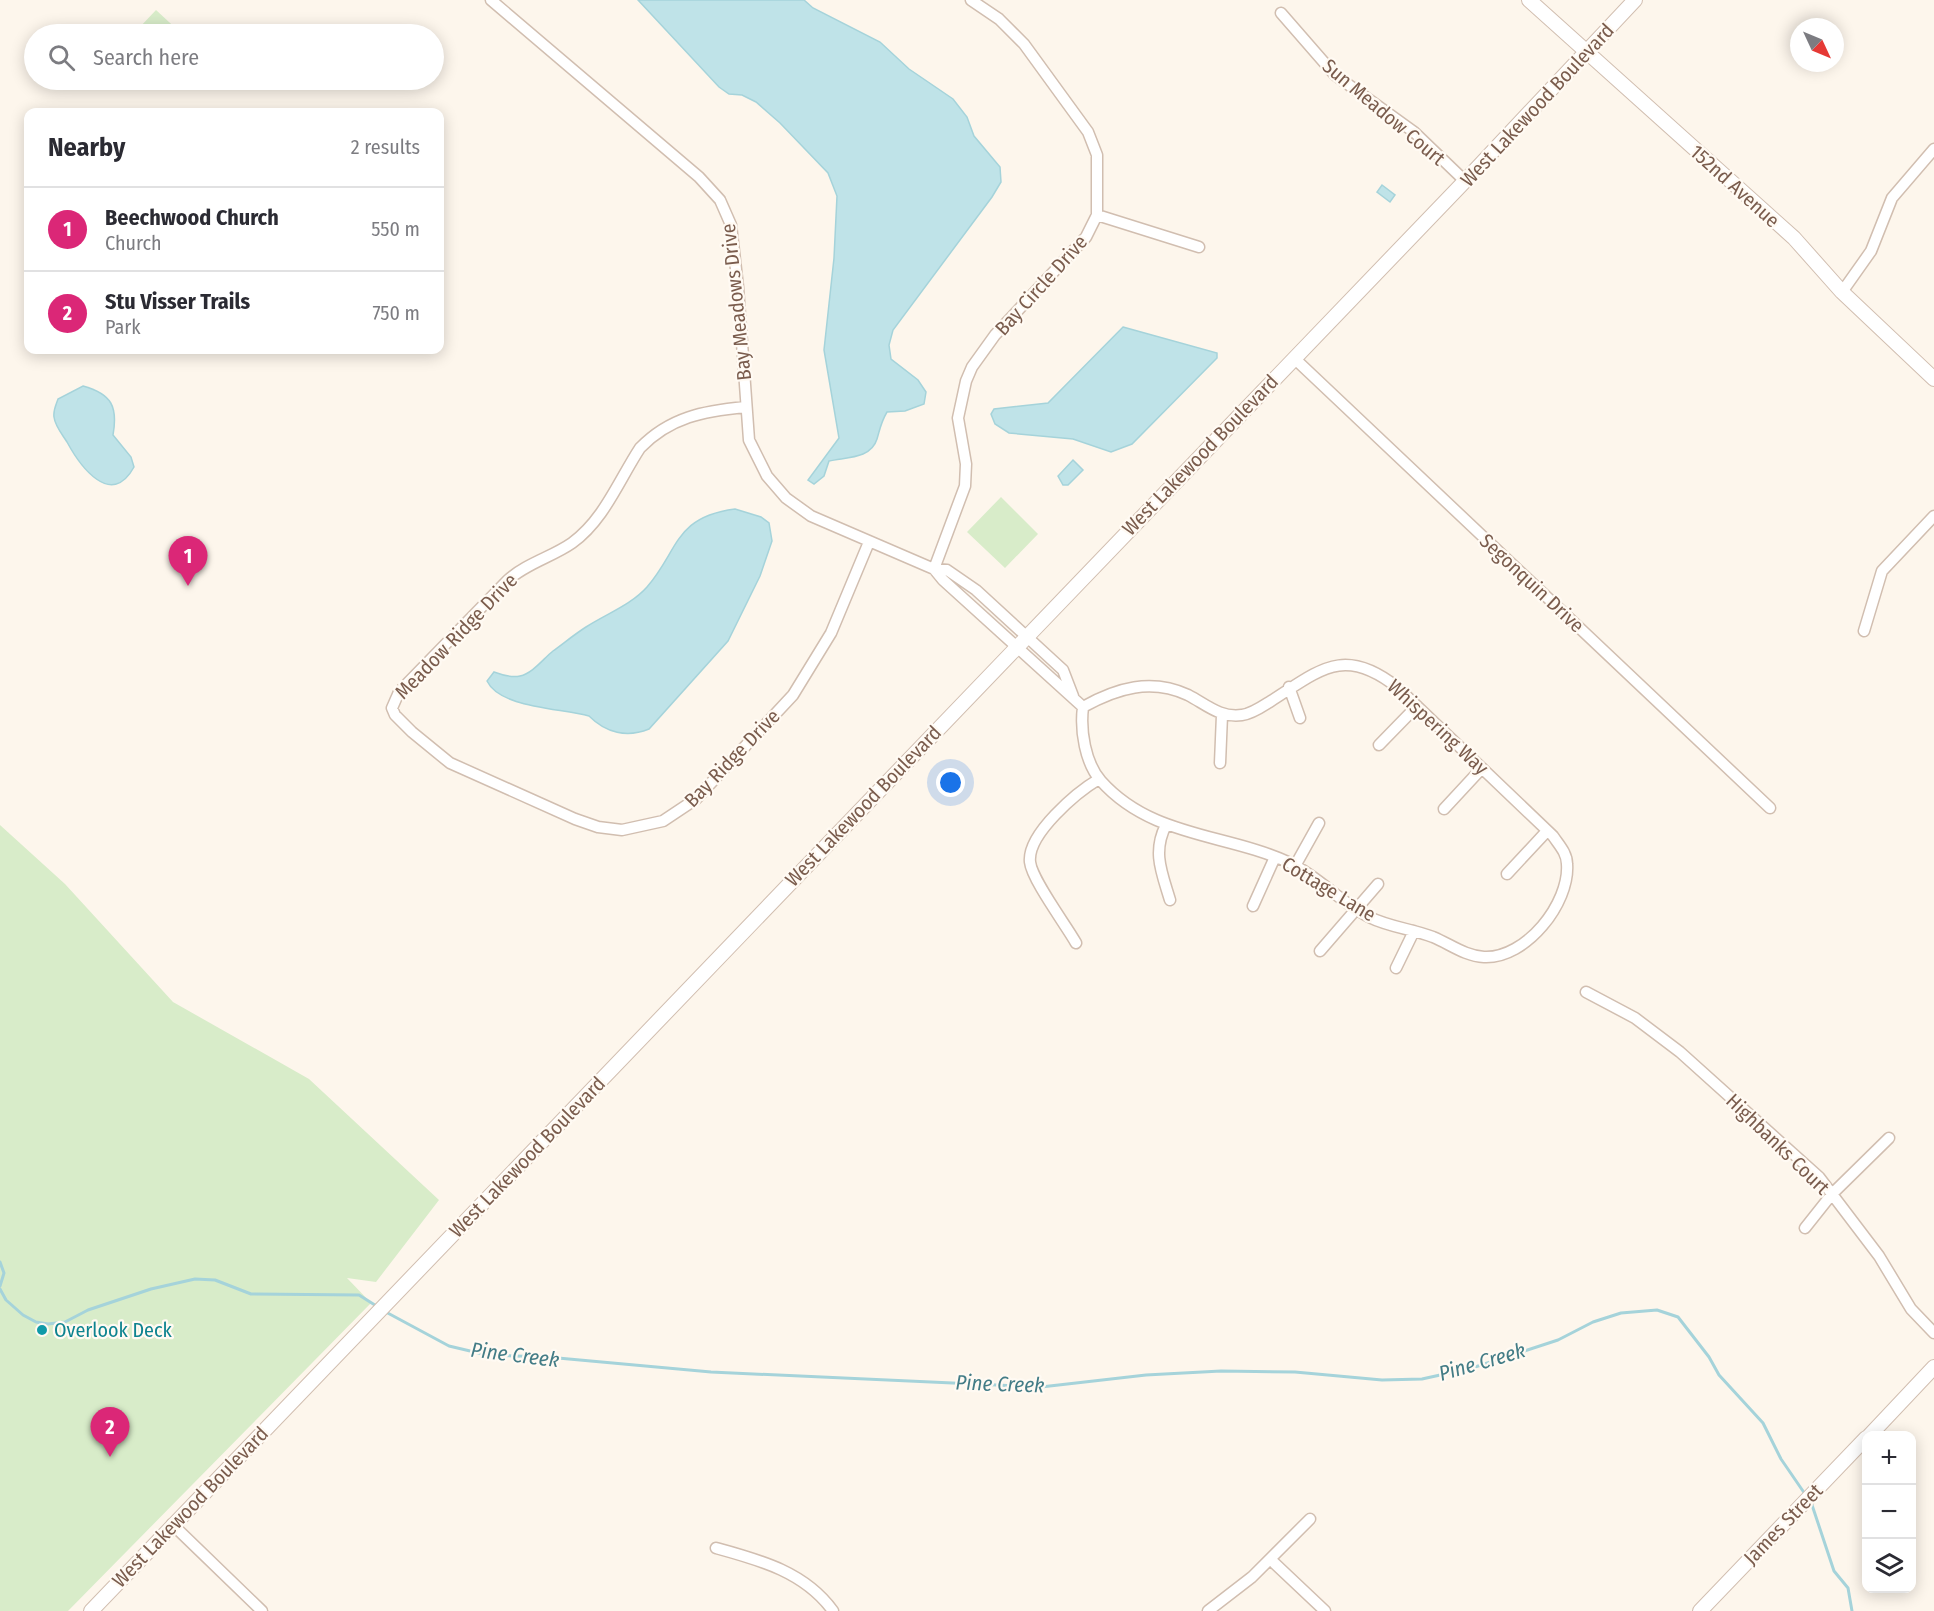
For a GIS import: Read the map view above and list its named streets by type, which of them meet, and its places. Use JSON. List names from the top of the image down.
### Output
{
  "streets": {
    "street": [
      "West Lakewood Boulevard",
      "Sun Meadow Court",
      "152nd Avenue",
      "Bay Circle Drive",
      "Bay Meadows Drive",
      "Segonquin Drive",
      "Meadow Ridge Drive",
      "Whispering Way",
      "Bay Ridge Drive",
      "Cottage Lane",
      "Highbanks Court",
      "James Street"
    ]
  },
  "crossings": [
    ["West Lakewood Boulevard", "Sun Meadow Court"],
    ["West Lakewood Boulevard", "152nd Avenue"],
    ["West Lakewood Boulevard", "Bay Meadows Drive"],
    ["West Lakewood Boulevard", "Segonquin Drive"],
    ["Bay Circle Drive", "Bay Meadows Drive"],
    ["Bay Meadows Drive", "Meadow Ridge Drive"],
    ["Bay Meadows Drive", "Bay Ridge Drive"],
    ["Meadow Ridge Drive", "Bay Ridge Drive"],
    ["Whispering Way", "Cottage Lane"]
  ],
  "water": ["Pine Creek"],
  "places": ["Overlook Deck"],
  "north": "bottom right",
  "page": {
    "search": "Search here",
    "heading": ["Nearby", "2 results"],
    "list": [
      {
        "mark": "1",
        "name": "Beechwood Church",
        "note": "Church",
        "value": "550 m"
      },
      {
        "mark": "2",
        "name": "Stu Visser Trails",
        "note": "Park",
        "value": "750 m"
      }
    ],
    "pins": ["1", "2"],
    "map_buttons": ["+", "−"]
  }
}
